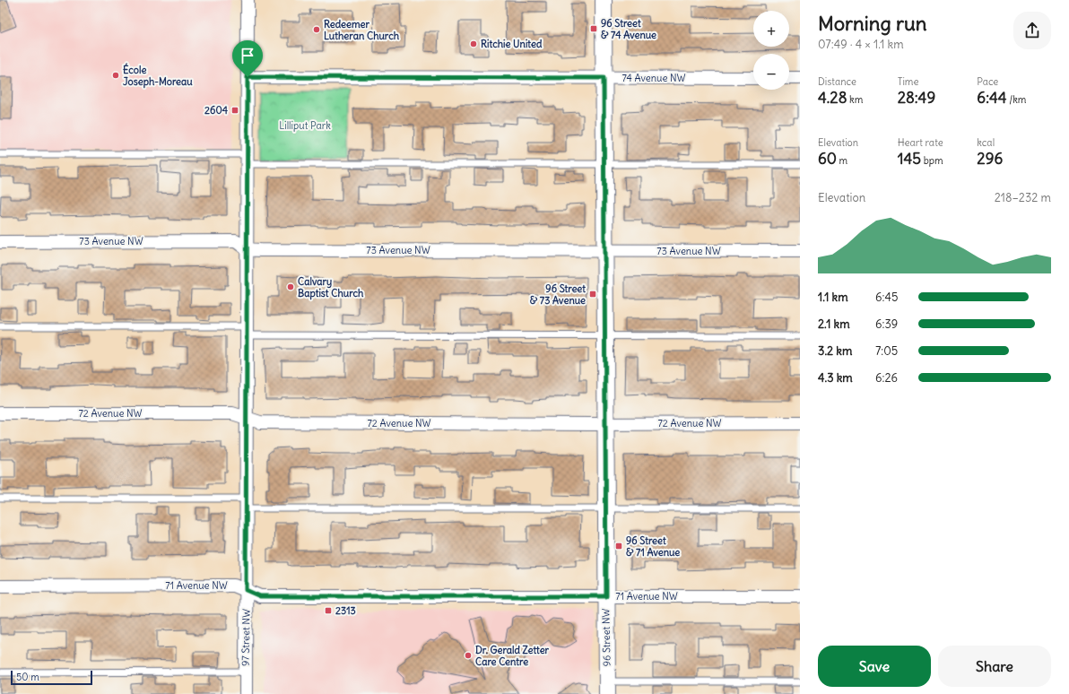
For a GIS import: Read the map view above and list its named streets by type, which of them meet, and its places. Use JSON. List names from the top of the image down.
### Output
{
  "streets": {
    "street": [
      "74 Avenue NW",
      "73 Avenue NW",
      "72 Avenue NW",
      "71 Avenue NW",
      "97 Street NW",
      "96 Street NW"
    ]
  },
  "crossings": [
    ["74 Avenue NW", "97 Street NW"],
    ["74 Avenue NW", "96 Street NW"],
    ["73 Avenue NW", "97 Street NW"],
    ["73 Avenue NW", "96 Street NW"],
    ["72 Avenue NW", "97 Street NW"],
    ["72 Avenue NW", "96 Street NW"],
    ["71 Avenue NW", "97 Street NW"],
    ["71 Avenue NW", "96 Street NW"]
  ],
  "parks": ["Lilliput Park"],
  "places": {
    "transit": [
      "96 Street & 74 Avenue",
      "2604",
      "96 Street & 73 Avenue",
      "96 Street & 71 Avenue",
      "2313"
    ],
    "other": [
      "Redeemer Lutheran Church",
      "Ritchie United",
      "École Joseph-Moreau",
      "Calvary Baptist Church",
      "Dr. Gerald Zetter Care Centre"
    ]
  },
  "scale_bar": "50 m",
  "page": {
    "heading": ["Morning run", "07:49 · 4 × 1.1 km"],
    "map_buttons": ["+", "−"],
    "stats": [
      ["Distance", "4.28 km"],
      ["Time", "28:49"],
      ["Pace", "6:44 /km"],
      ["Elevation", "60 m"],
      ["Heart rate", "145 bpm"],
      ["kcal", "296"]
    ],
    "chart": ["Elevation", "218–232 m"],
    "list": [
      {
        "name": "1.1 km",
        "note": "6:45"
      },
      {
        "name": "2.1 km",
        "note": "6:39"
      },
      {
        "name": "3.2 km",
        "note": "7:05"
      },
      {
        "name": "4.3 km",
        "note": "6:26"
      }
    ],
    "buttons": ["Save", "Share"],
    "scale": "50 m"
  }
}
